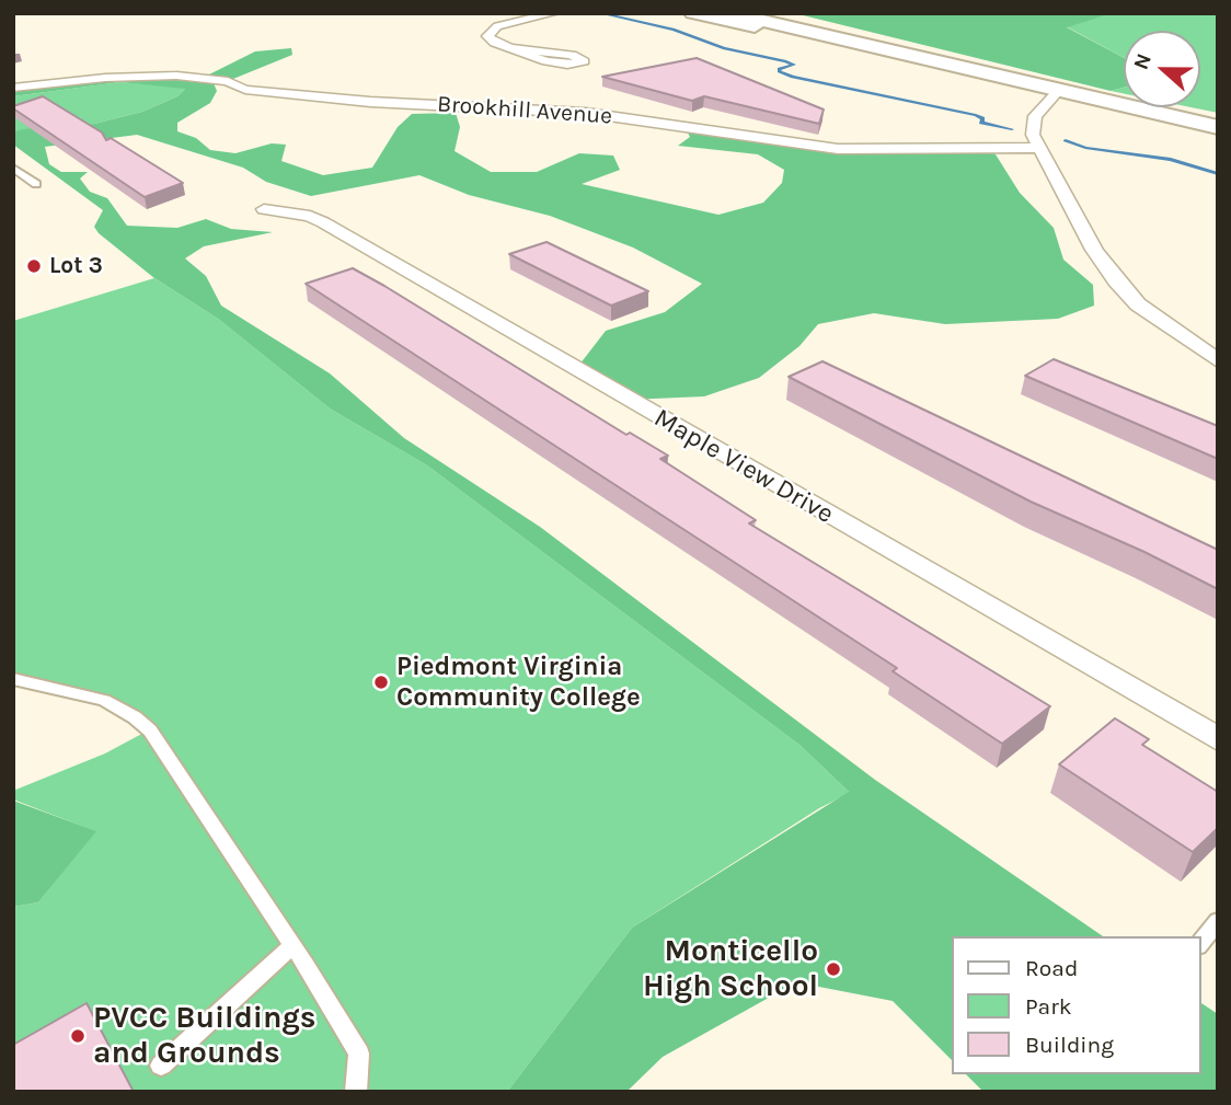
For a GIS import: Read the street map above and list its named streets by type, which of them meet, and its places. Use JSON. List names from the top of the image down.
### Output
{
  "streets": {
    "street": ["Brookhill Avenue", "Maple View Drive"]
  },
  "places": [
    "Lot 3",
    "Piedmont Virginia Community College",
    "Monticello High School",
    "PVCC Buildings and Grounds"
  ],
  "legend": ["Road", "Park", "Building"],
  "north": "left"
}
